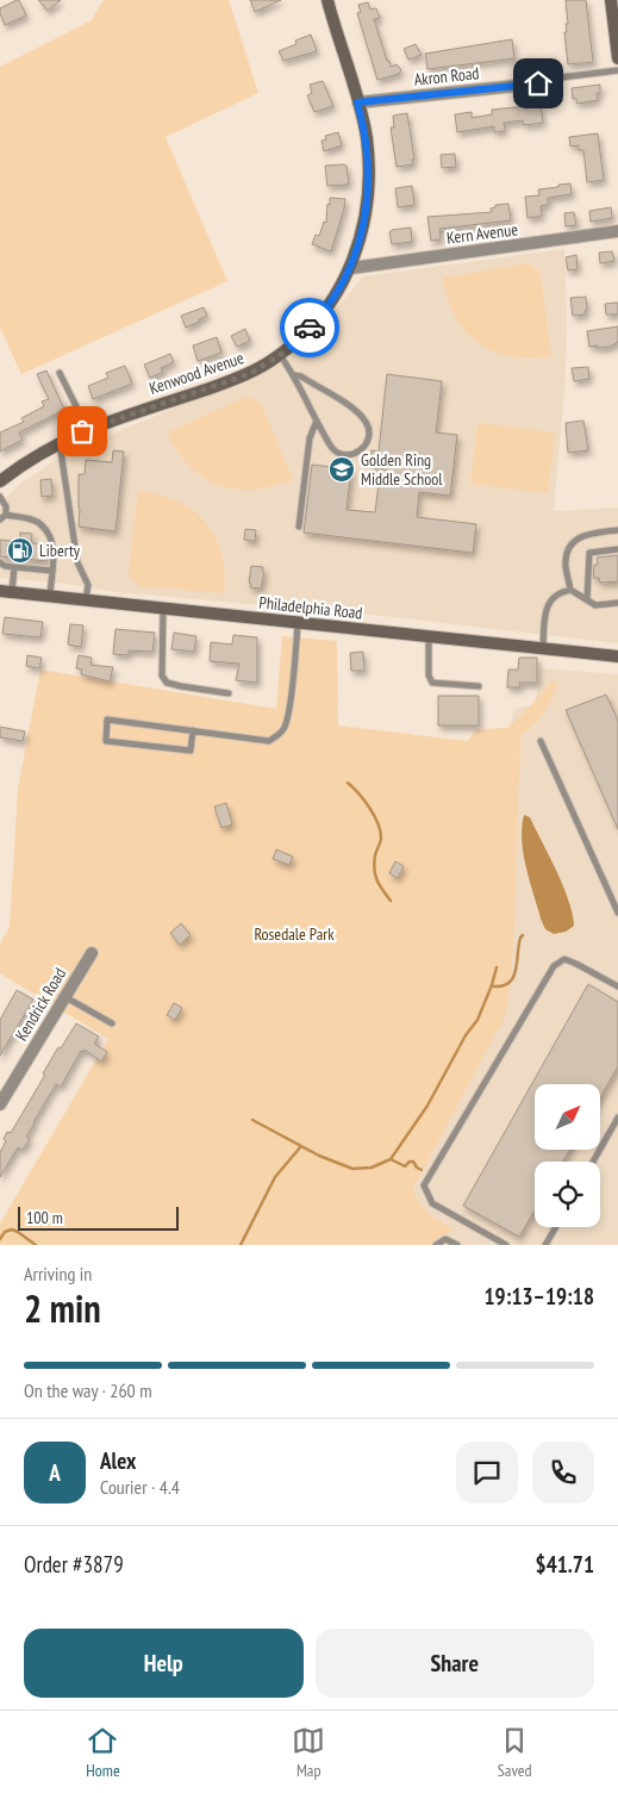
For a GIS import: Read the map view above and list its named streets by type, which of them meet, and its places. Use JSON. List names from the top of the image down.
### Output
{
  "streets": {
    "street": [
      "Akron Road",
      "Kern Avenue",
      "Kenwood Avenue",
      "Philadelphia Road",
      "Kendrick Road"
    ]
  },
  "crossings": [
    ["Akron Road", "Kenwood Avenue"],
    ["Kern Avenue", "Kenwood Avenue"]
  ],
  "parks": ["Rosedale Park"],
  "places": {
    "school or university": ["Golden Ring Middle School"],
    "fuel station": ["Liberty"]
  },
  "scale_bar": "100 m",
  "north": "top right",
  "page": {
    "scale": "100 m",
    "heading": ["2 min", "Arriving in", "19:13–19:18"],
    "panel": [
      "Alex",
      "Courier · 4.4",
      "Order #3879",
      "$41.71"
    ],
    "bar": "On the way · 260 m",
    "round": "A",
    "buttons": ["Help", "Share"],
    "tabs": ["Home", "Map", "Saved"]
  }
}
